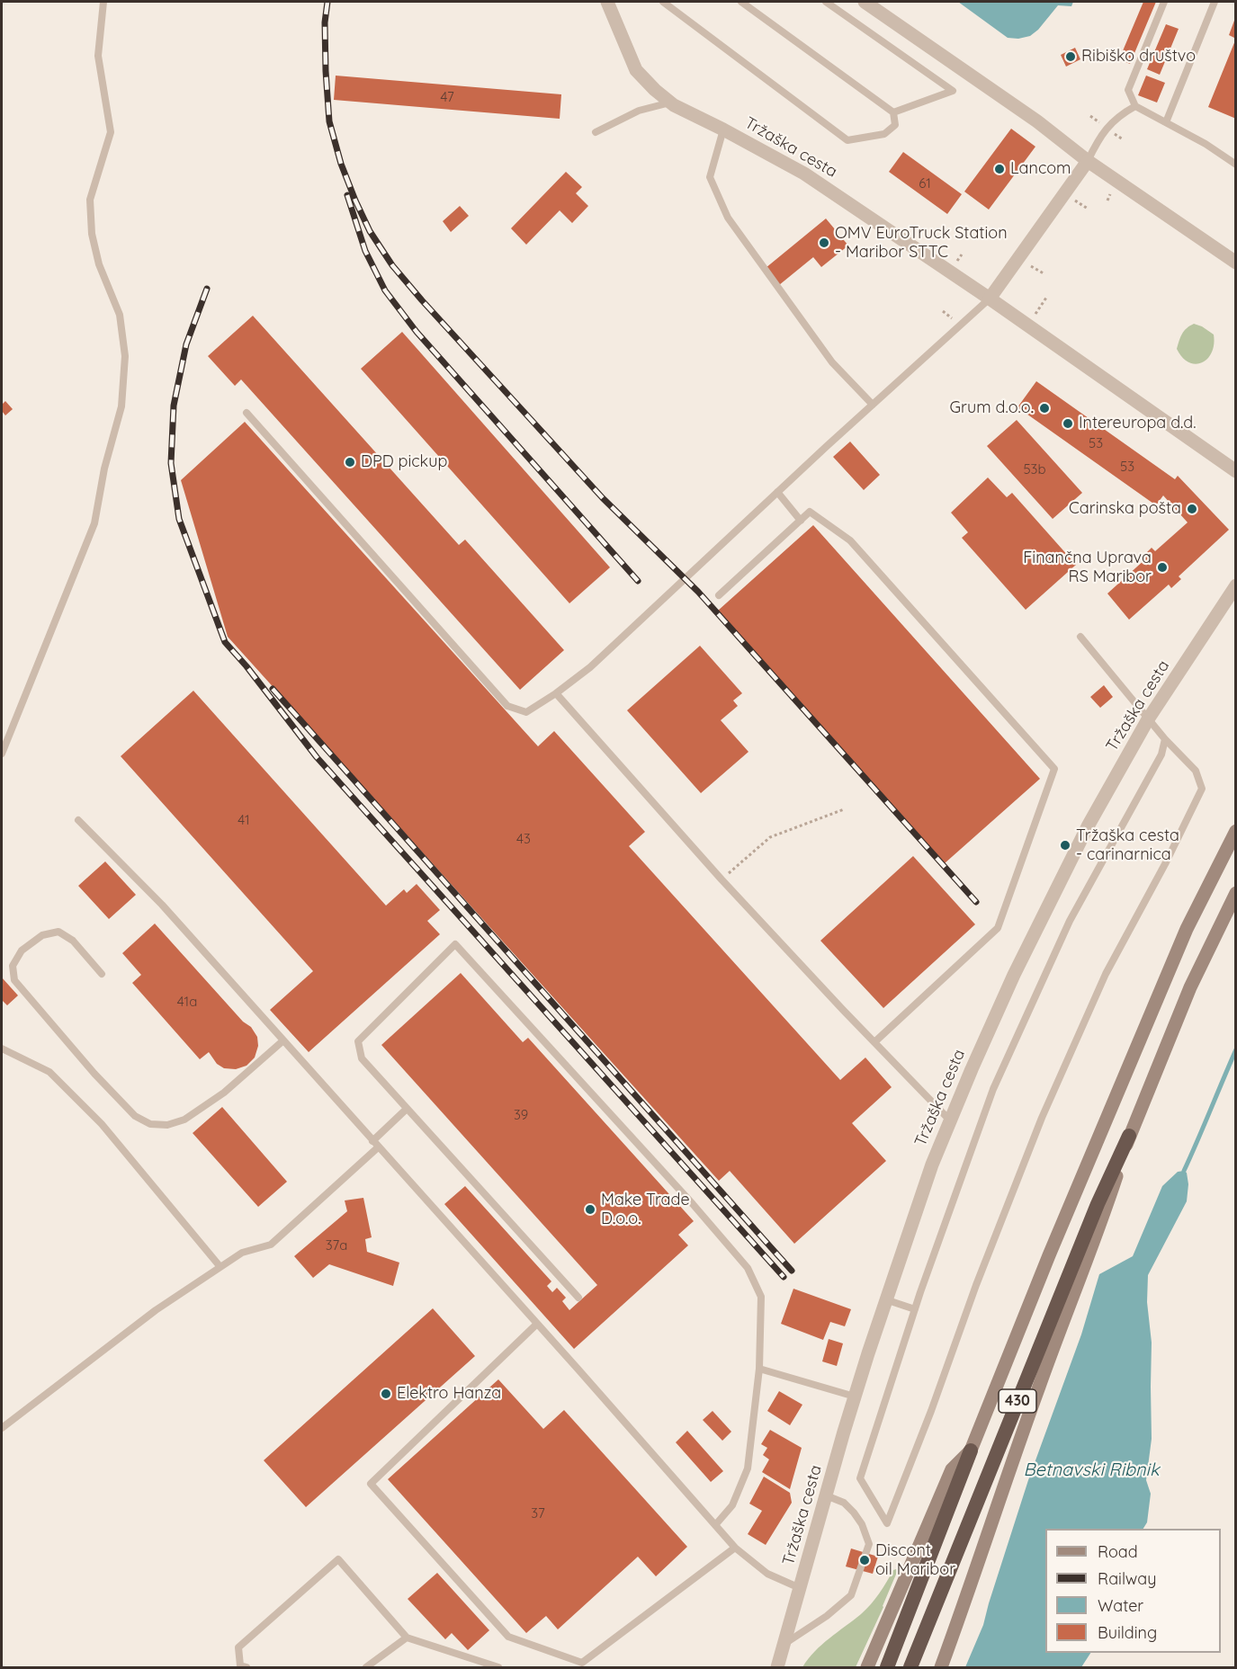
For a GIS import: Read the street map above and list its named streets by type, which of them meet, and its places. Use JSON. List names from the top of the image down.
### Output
{
  "streets": {
    "highway": ["430"],
    "street": ["Tržaška cesta"]
  },
  "water": ["Betnavski Ribnik"],
  "places": [
    "Ribiško društvo",
    "Lancom",
    "OMV EuroTruck Station - Maribor STTC",
    "Grum d.o.o.",
    "Intereuropa d.d.",
    "DPD pickup",
    "Carinska pošta",
    "Finančna Uprava RS Maribor",
    "Tržaška cesta - carinarnica",
    "Make Trade D.o.o.",
    "Elektro Hanza",
    "Discont oil Maribor"
  ],
  "house_numbers": [
    "47",
    "61",
    "53",
    "53",
    "53b",
    "41",
    "43",
    "41a",
    "39",
    "37a",
    "37"
  ],
  "legend": [
    "Road",
    "Railway",
    "Water",
    "Building"
  ]
}
